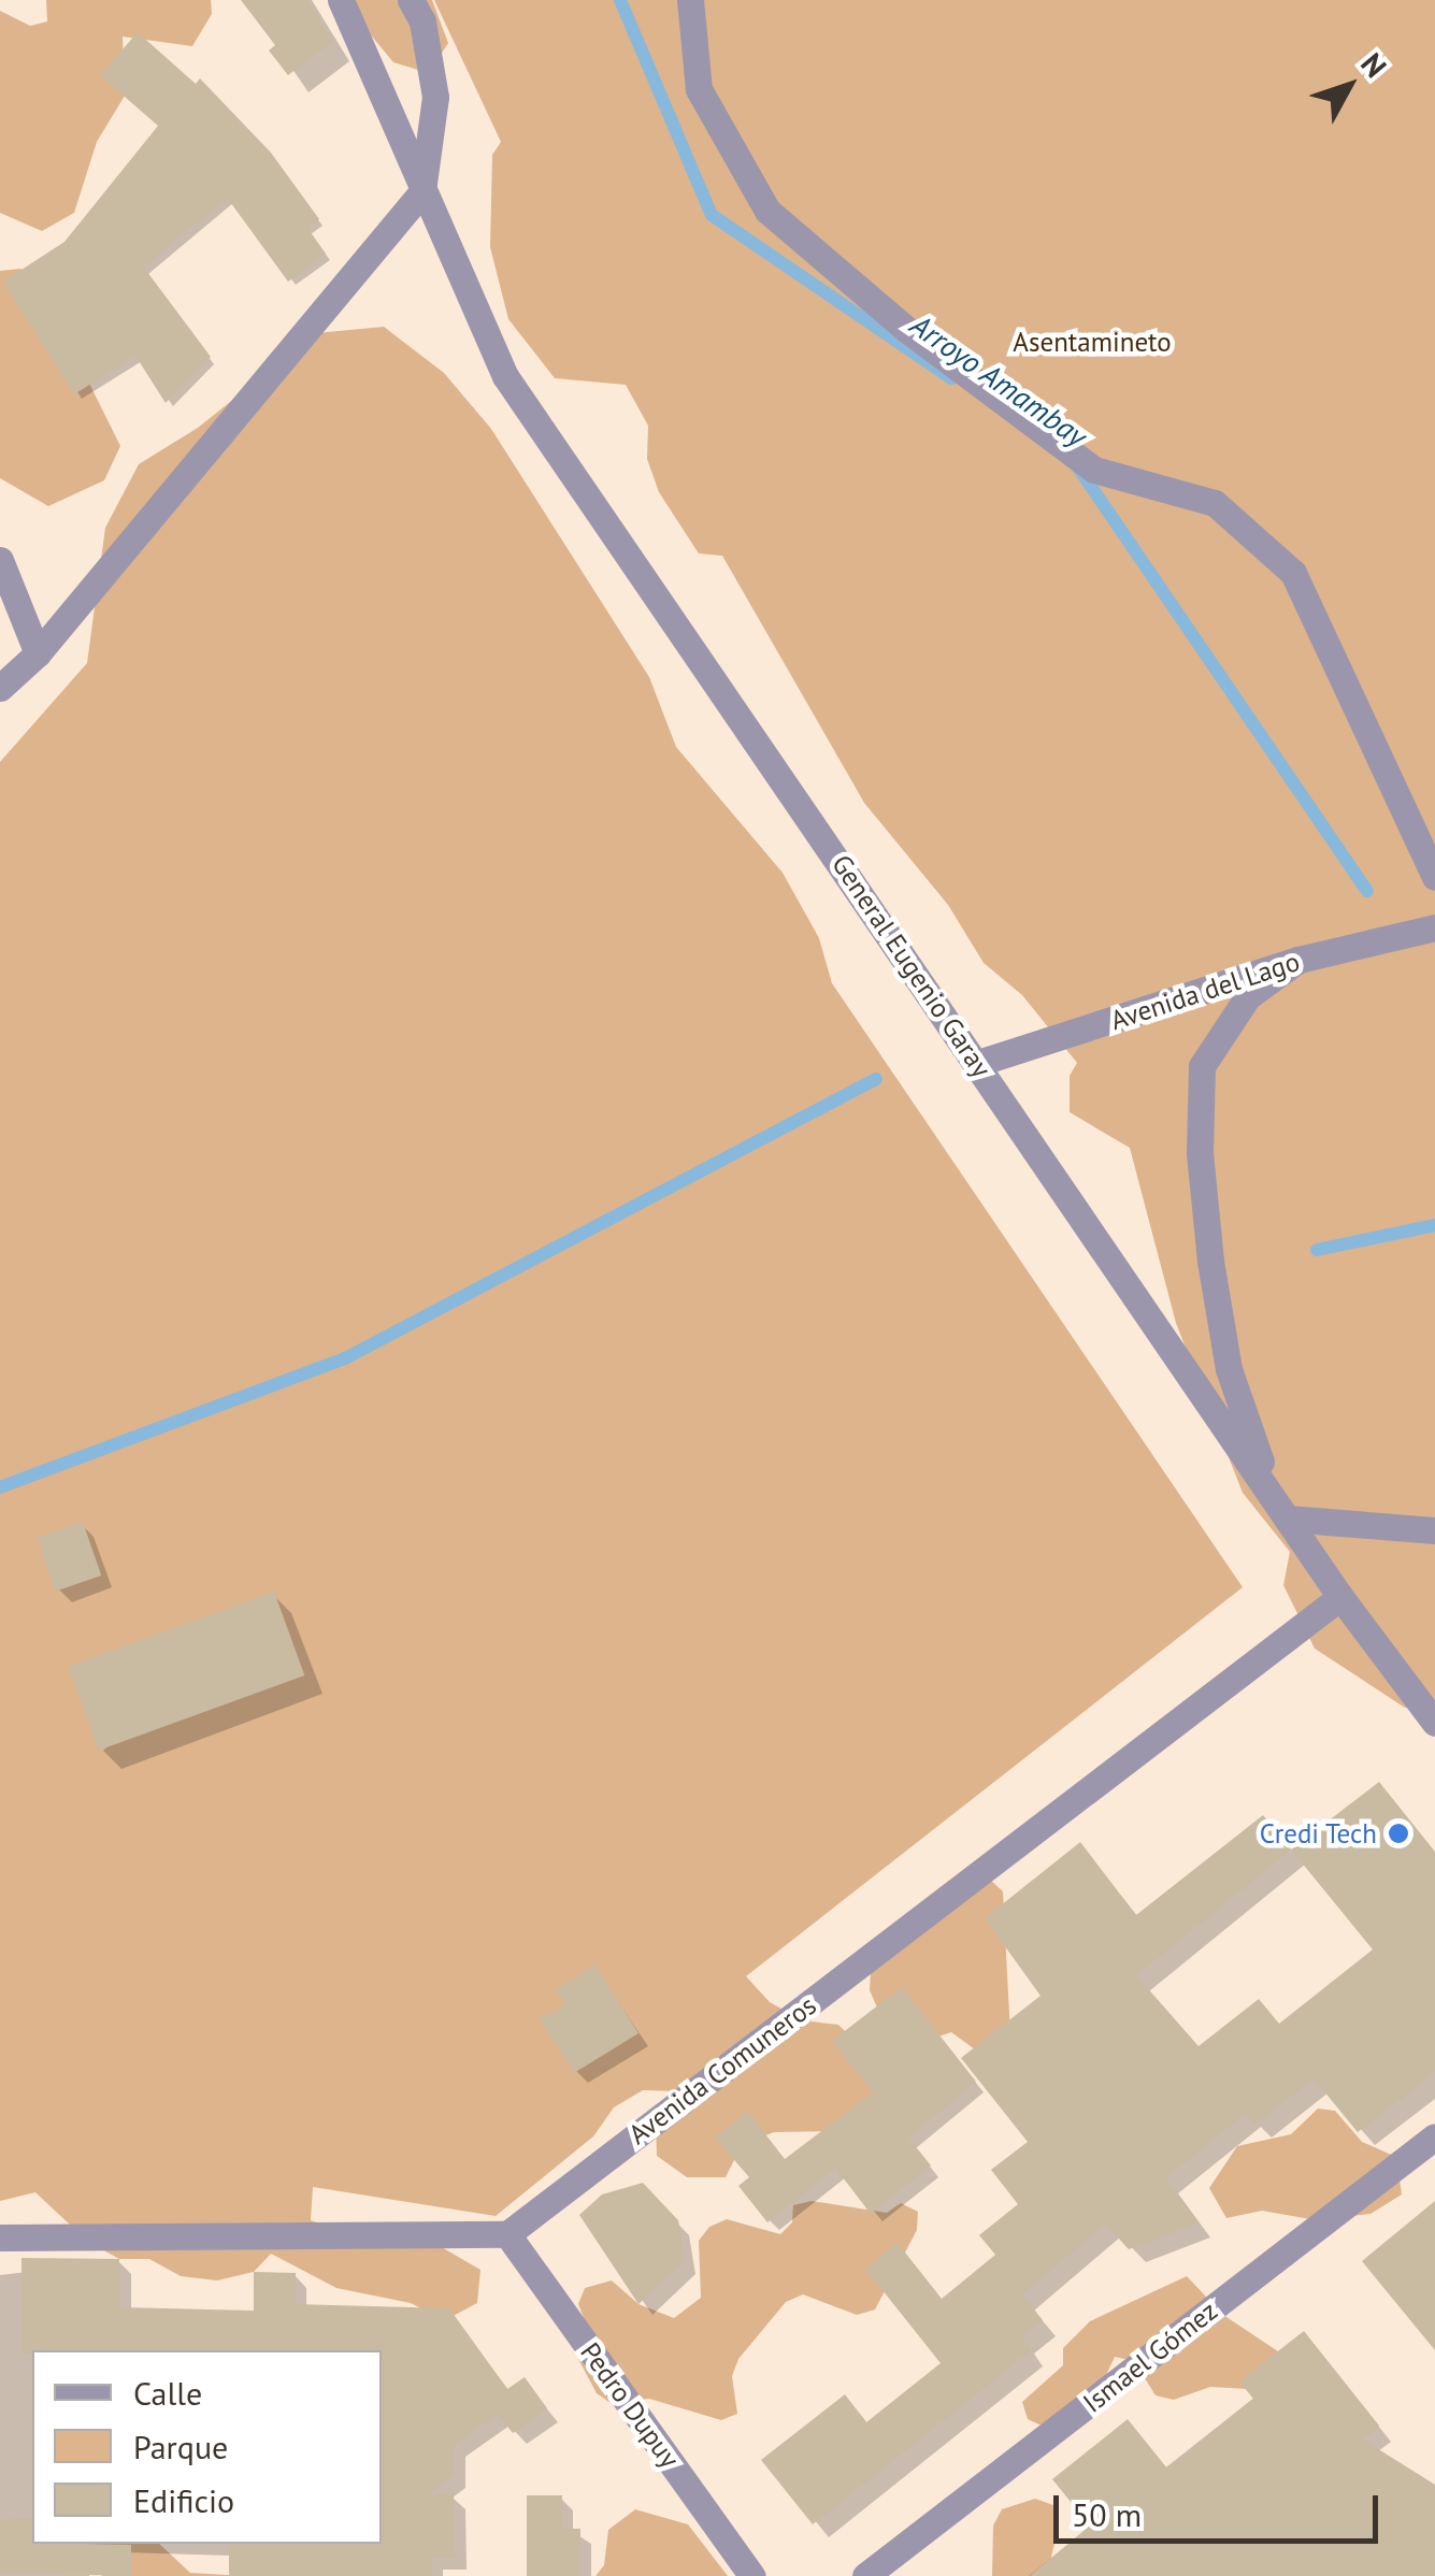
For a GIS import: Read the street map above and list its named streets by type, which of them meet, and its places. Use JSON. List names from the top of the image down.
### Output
{
  "streets": {
    "street": [
      "General Eugenio Garay",
      "Avenida del Lago",
      "Avenida Comuneros",
      "Ismael Gómez",
      "Pedro Dupuy"
    ]
  },
  "crossings": [
    ["General Eugenio Garay", "Avenida del Lago"],
    ["General Eugenio Garay", "Avenida Comuneros"],
    ["Avenida Comuneros", "Pedro Dupuy"]
  ],
  "water": ["Arroyo Amambay"],
  "parks": ["Asentamineto"],
  "places": ["Credi Tech"],
  "legend": ["Calle", "Parque", "Edificio"],
  "scale_bar": "50 m",
  "north": "top right"
}
